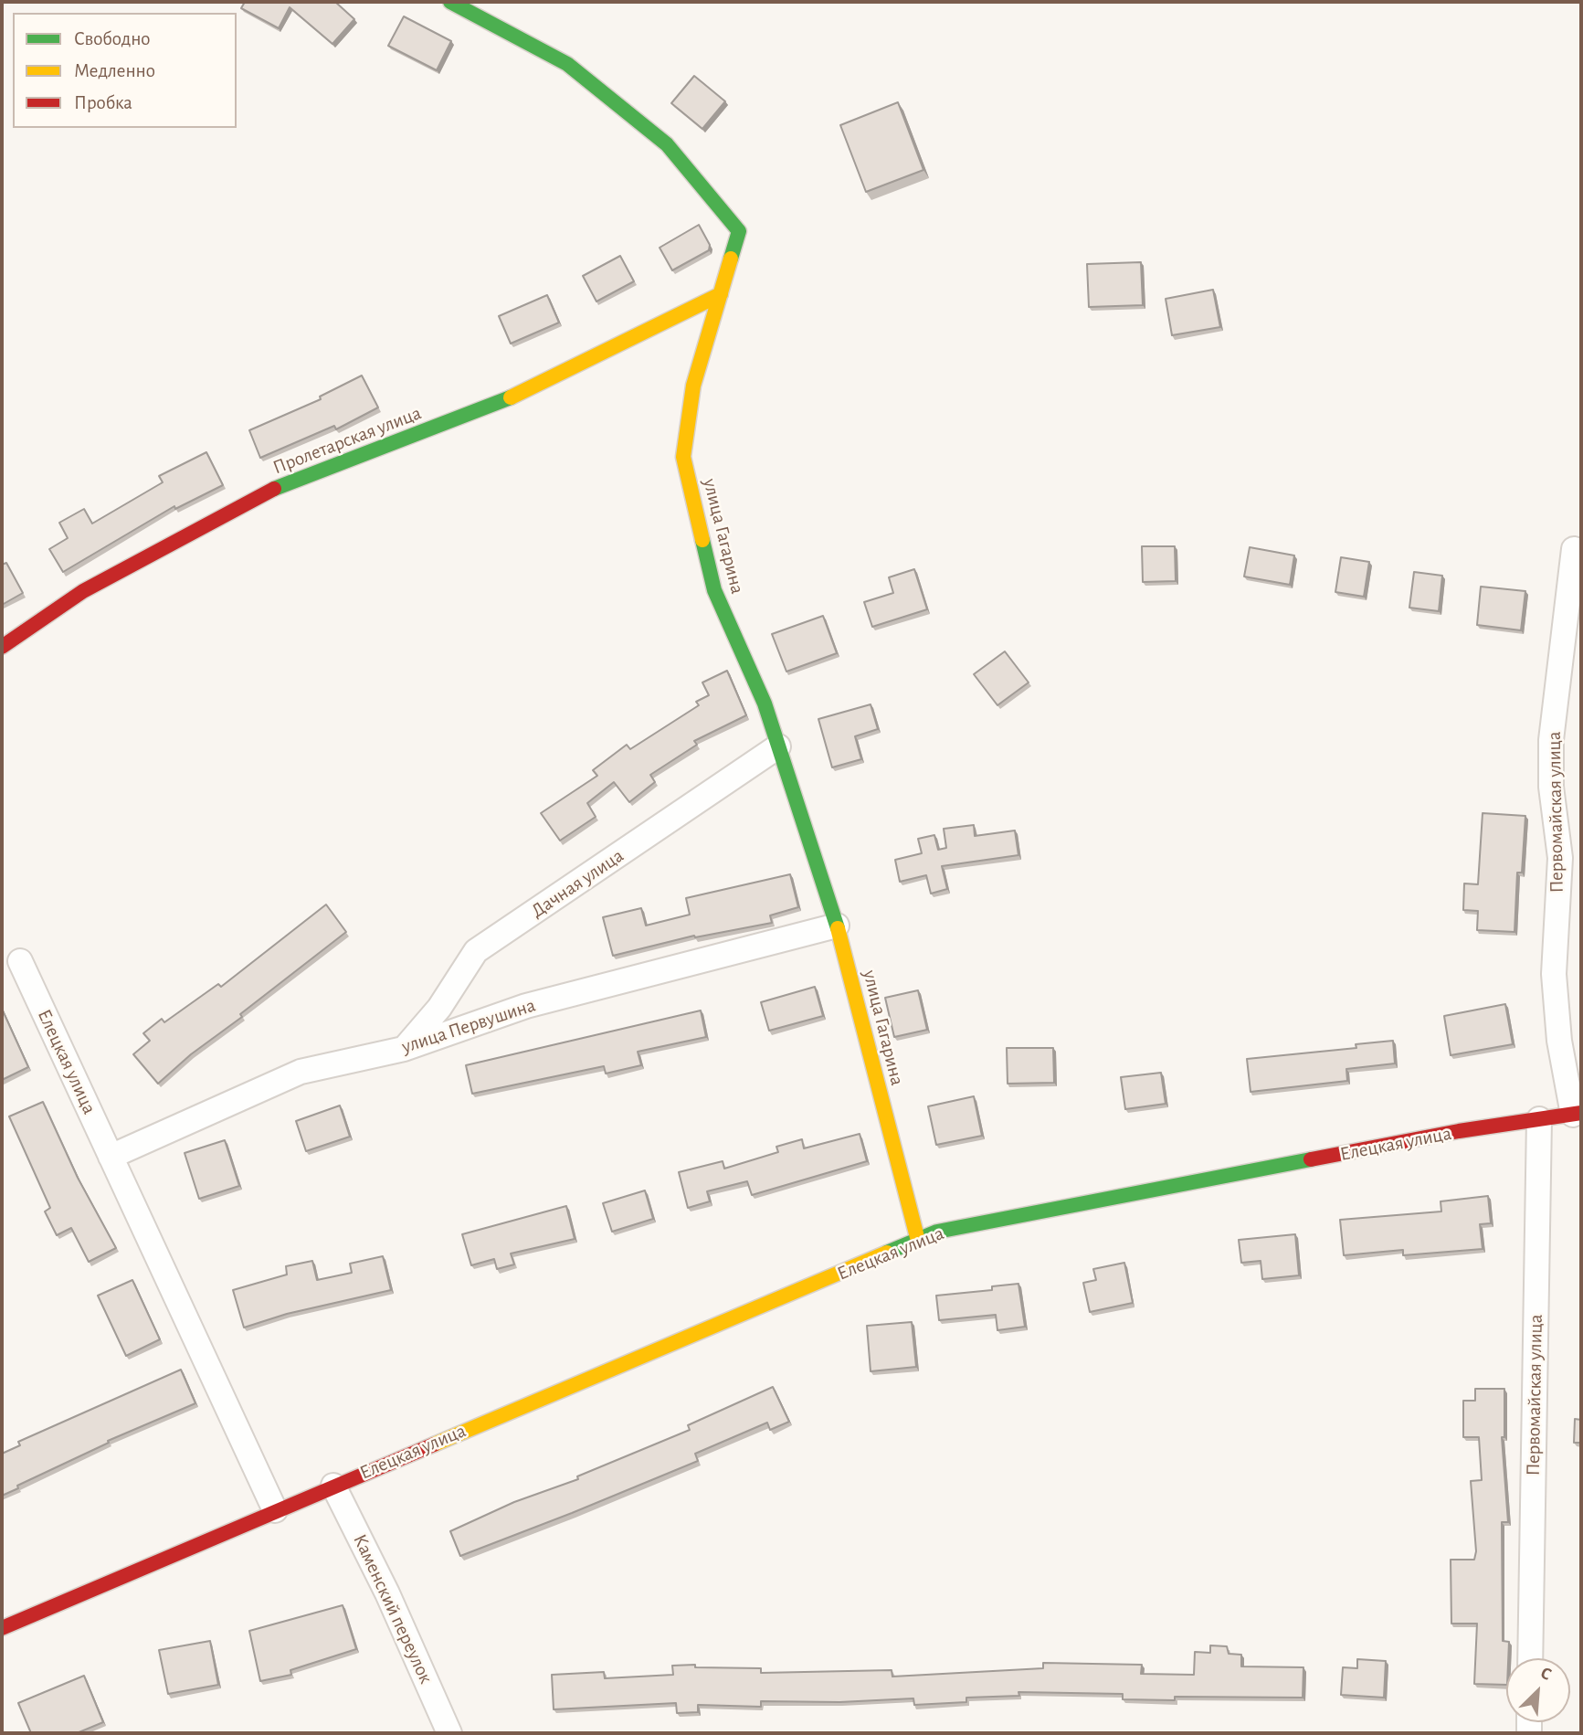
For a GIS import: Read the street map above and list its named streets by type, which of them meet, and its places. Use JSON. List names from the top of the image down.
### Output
{
  "streets": {
    "street": [
      "Пролетарская улица",
      "улица Гагарина",
      "Первомайская улица",
      "Дачная улица",
      "улица Первушина",
      "Елецкая улица",
      "Каменский переулок"
    ]
  },
  "crossings": [
    ["Пролетарская улица", "улица Гагарина"],
    ["улица Гагарина", "Дачная улица"],
    ["улица Гагарина", "улица Первушина"],
    ["улица Гагарина", "Елецкая улица"],
    ["Первомайская улица", "Елецкая улица"],
    ["Дачная улица", "улица Первушина"],
    ["улица Первушина", "Елецкая улица"],
    ["Елецкая улица", "Каменский переулок"]
  ],
  "legend": ["Свободно", "Медленно", "Пробка"],
  "north": "top right"
}
